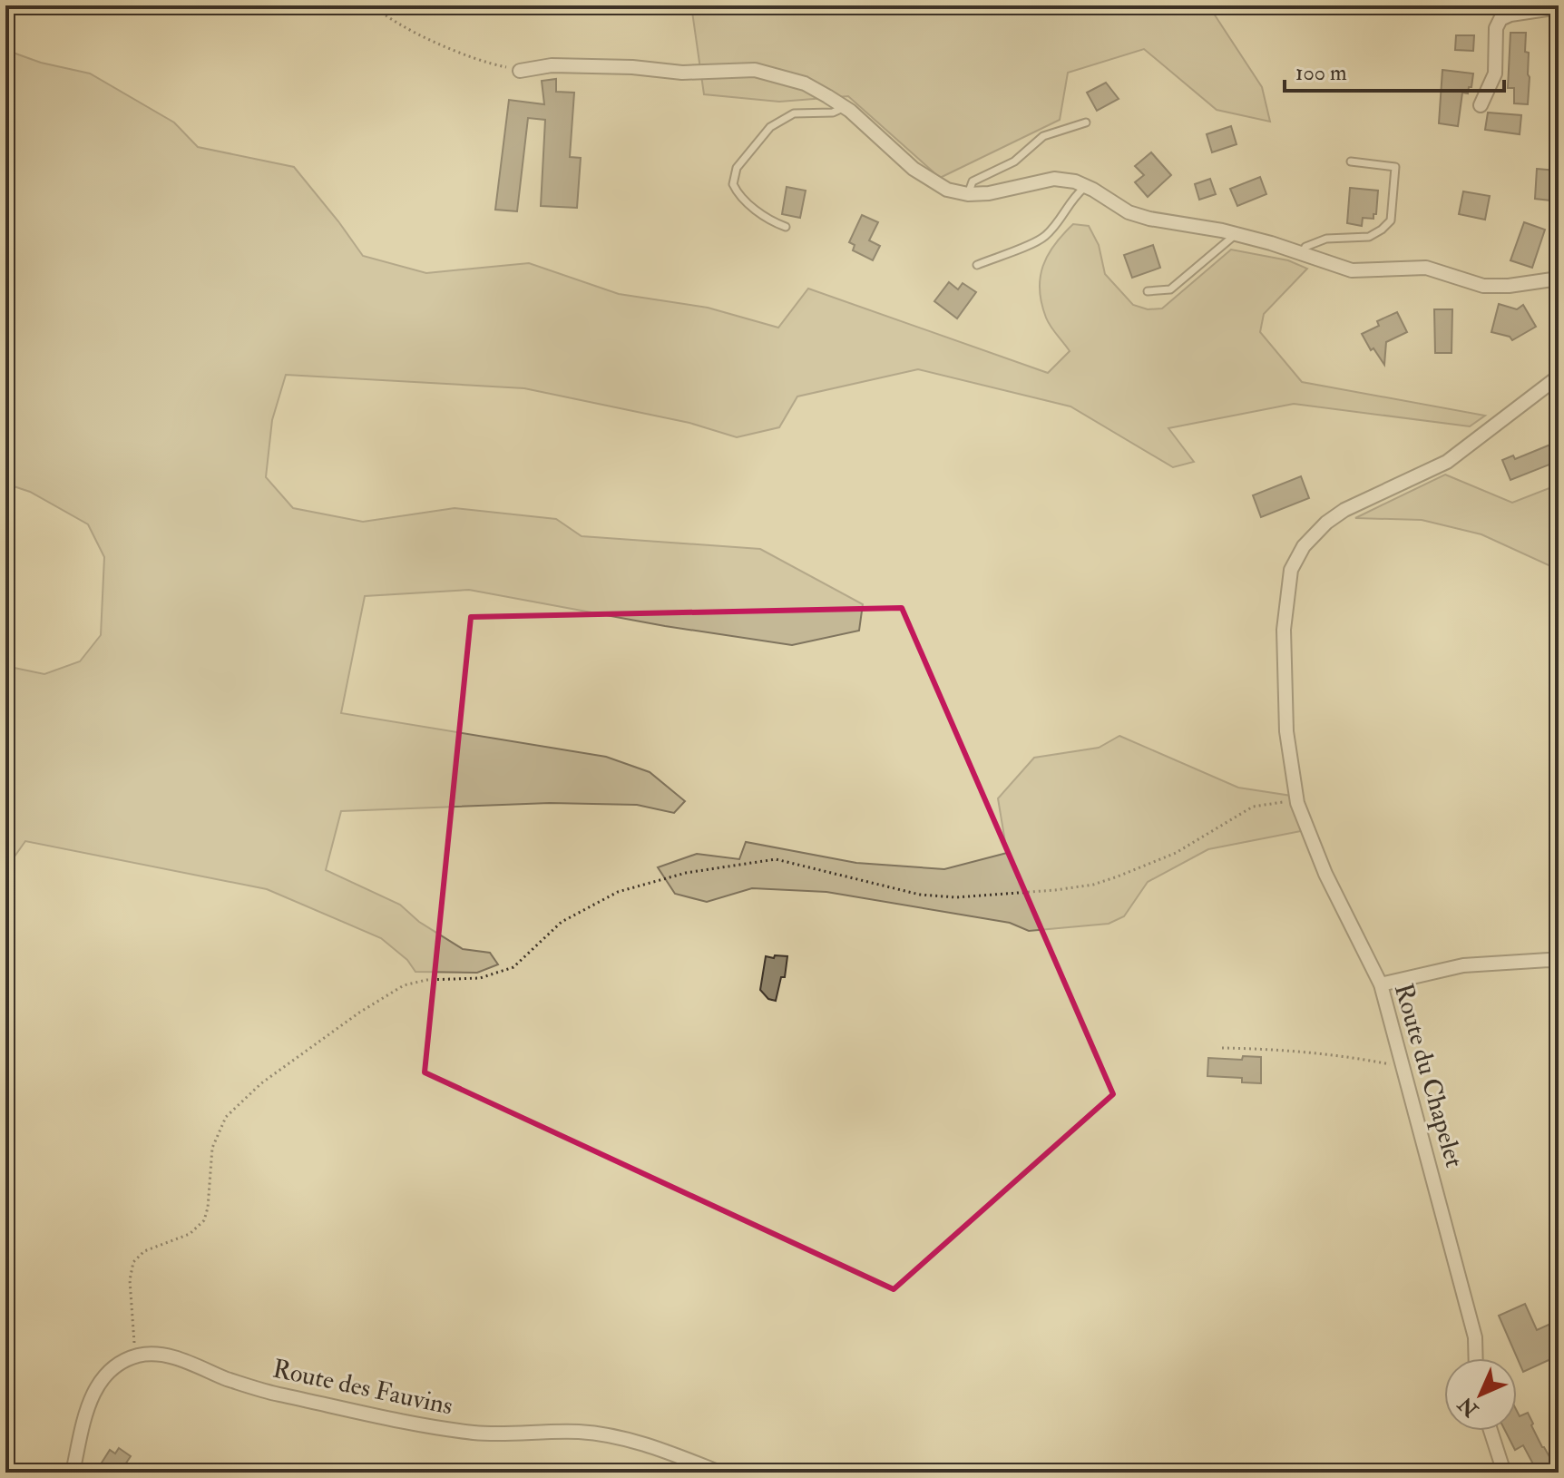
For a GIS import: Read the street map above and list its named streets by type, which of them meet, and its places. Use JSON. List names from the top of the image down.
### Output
{
  "streets": {
    "street": ["Route du Chapelet", "Route des Fauvins"]
  },
  "scale_bar": "100 m",
  "north": "bottom left"
}
